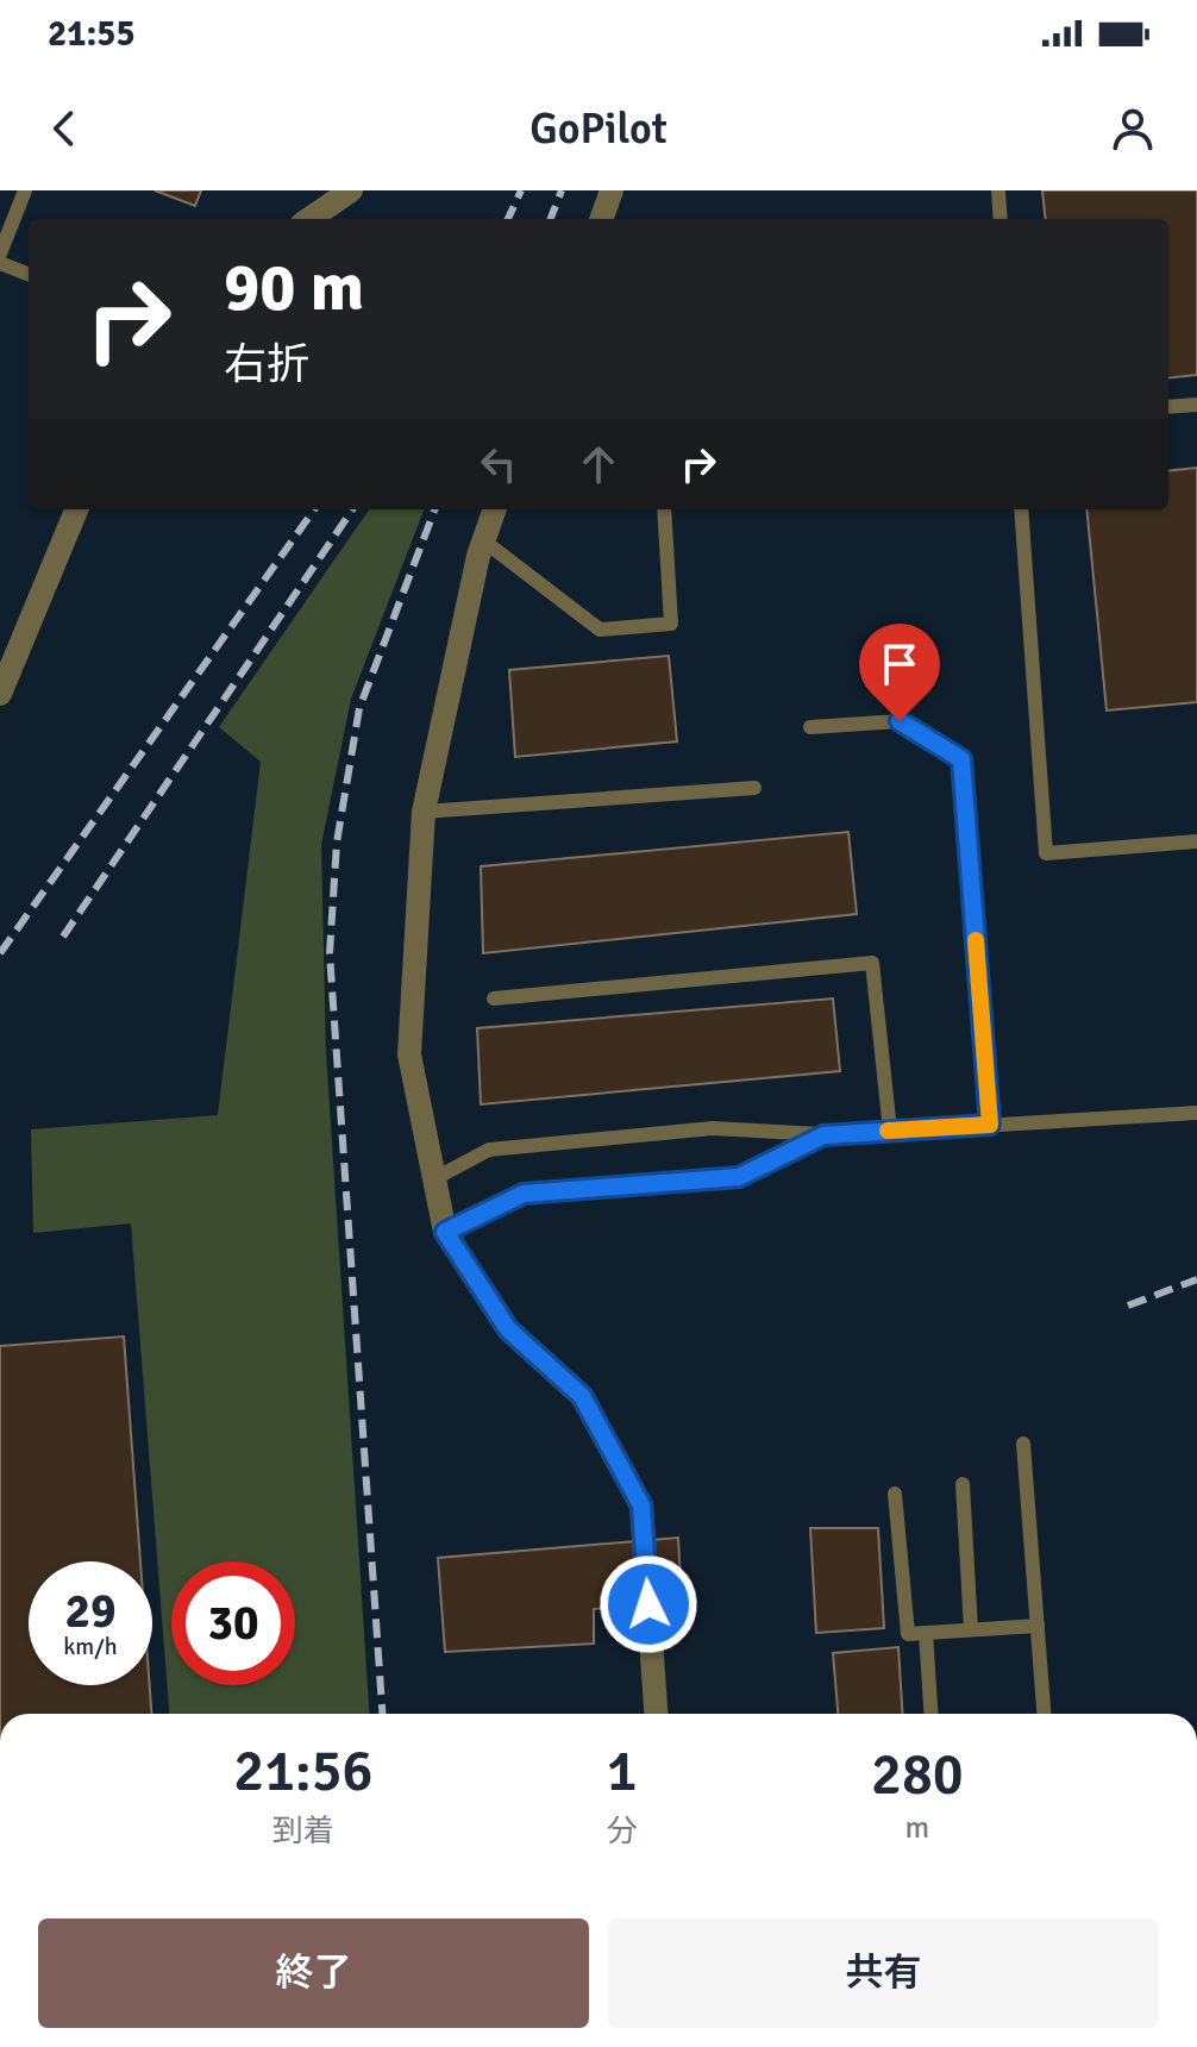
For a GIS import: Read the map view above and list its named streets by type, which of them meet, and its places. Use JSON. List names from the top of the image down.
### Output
{
  "page": {
    "status": "21:55",
    "header": "GoPilot",
    "turn": ["90 m", "右折"],
    "speed": "29 km/h",
    "limit": "30",
    "eta": [
      "21:56",
      "到着",
      "1",
      "分",
      "280",
      "m"
    ],
    "buttons": ["終了", "共有"]
  }
}
